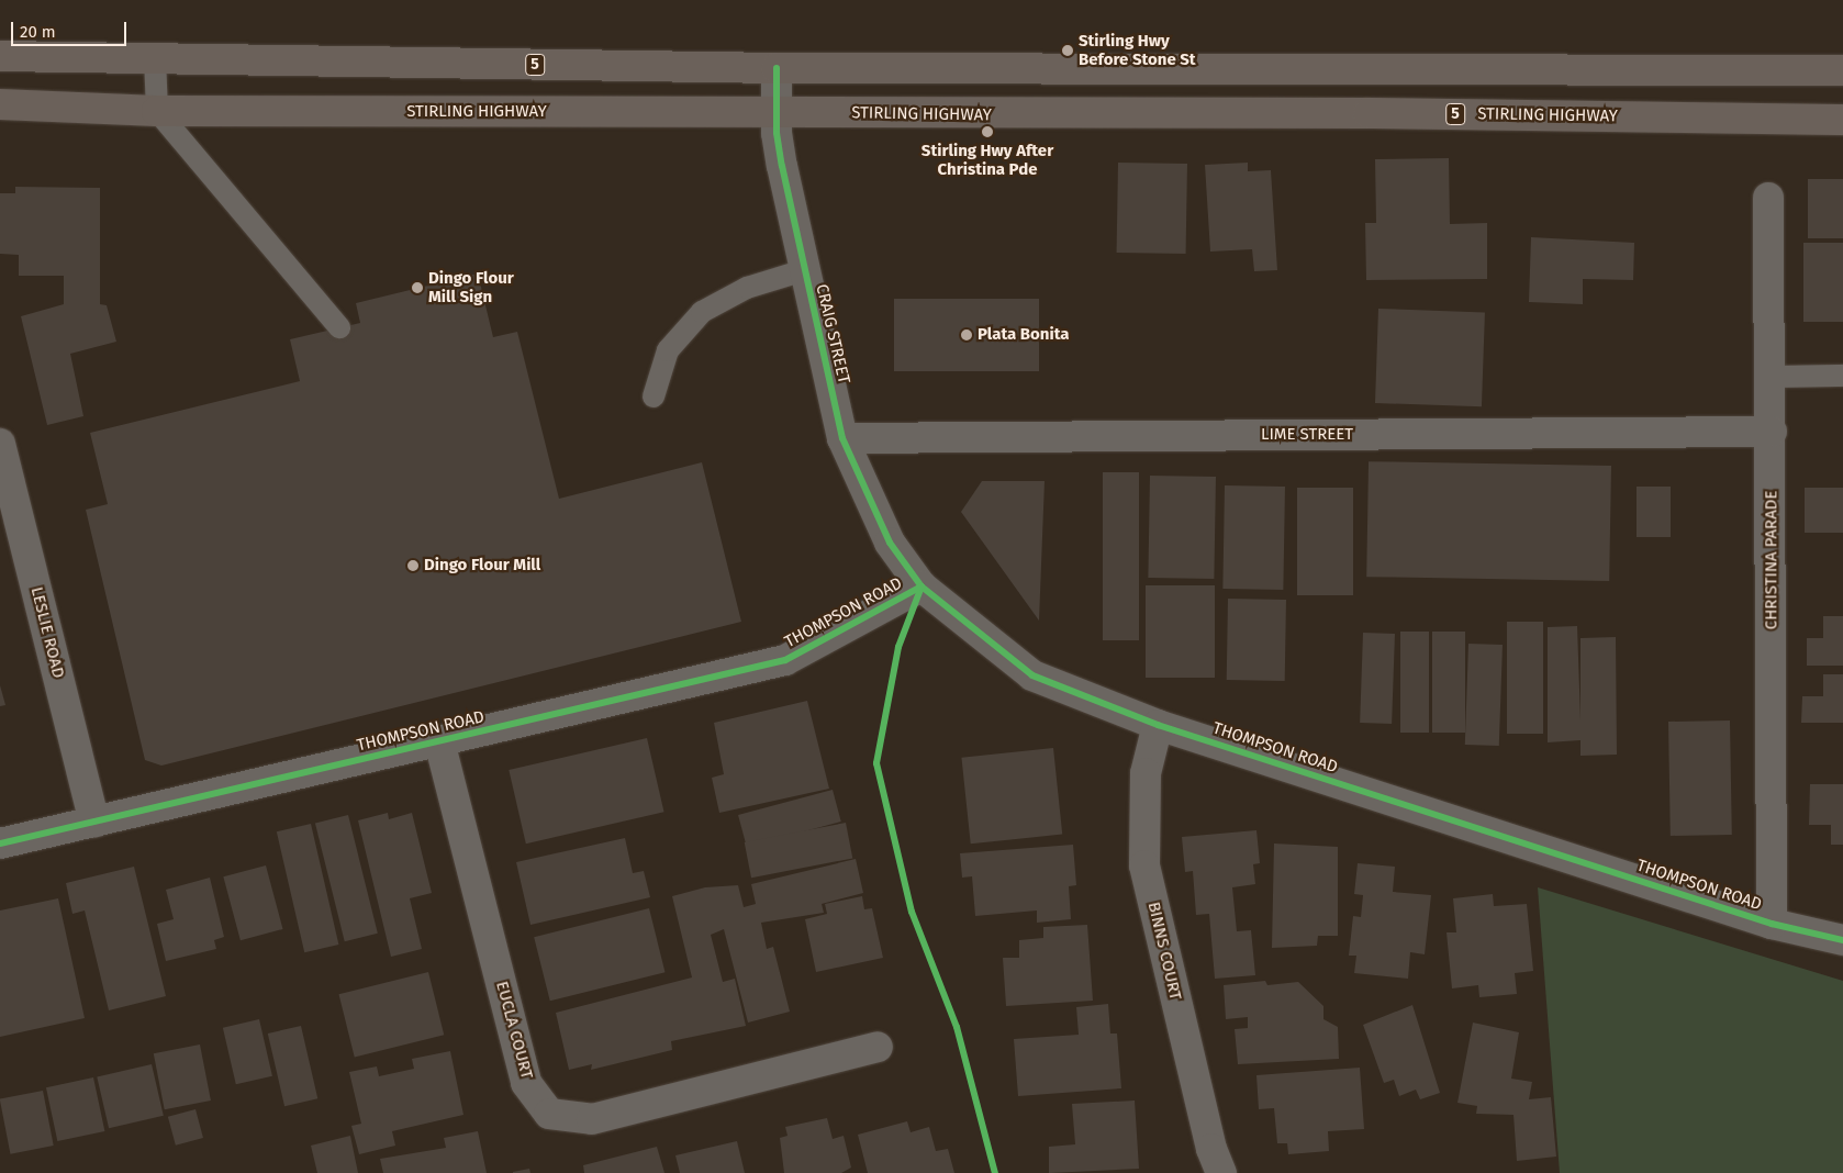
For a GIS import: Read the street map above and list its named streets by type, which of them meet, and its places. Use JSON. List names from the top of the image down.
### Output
{
  "streets": {
    "highway": ["5", "STIRLING HIGHWAY"],
    "street": [
      "CRAIG STREET",
      "LIME STREET",
      "CHRISTINA PARADE",
      "THOMPSON ROAD",
      "LESLIE ROAD",
      "BINNS COURT",
      "EUCLA COURT"
    ]
  },
  "crossings": [
    ["5", "CRAIG STREET"],
    ["STIRLING HIGHWAY", "CRAIG STREET"],
    ["CRAIG STREET", "LIME STREET"],
    ["CRAIG STREET", "THOMPSON ROAD"],
    ["LIME STREET", "CHRISTINA PARADE"],
    ["CHRISTINA PARADE", "THOMPSON ROAD"],
    ["THOMPSON ROAD", "LESLIE ROAD"],
    ["THOMPSON ROAD", "BINNS COURT"],
    ["THOMPSON ROAD", "EUCLA COURT"]
  ],
  "places": [
    "Stirling Hwy Before Stone St",
    "Stirling Hwy After Christina Pde",
    "Dingo Flour Mill Sign",
    "Plata Bonita",
    "Dingo Flour Mill"
  ],
  "scale_bar": "20 m"
}
